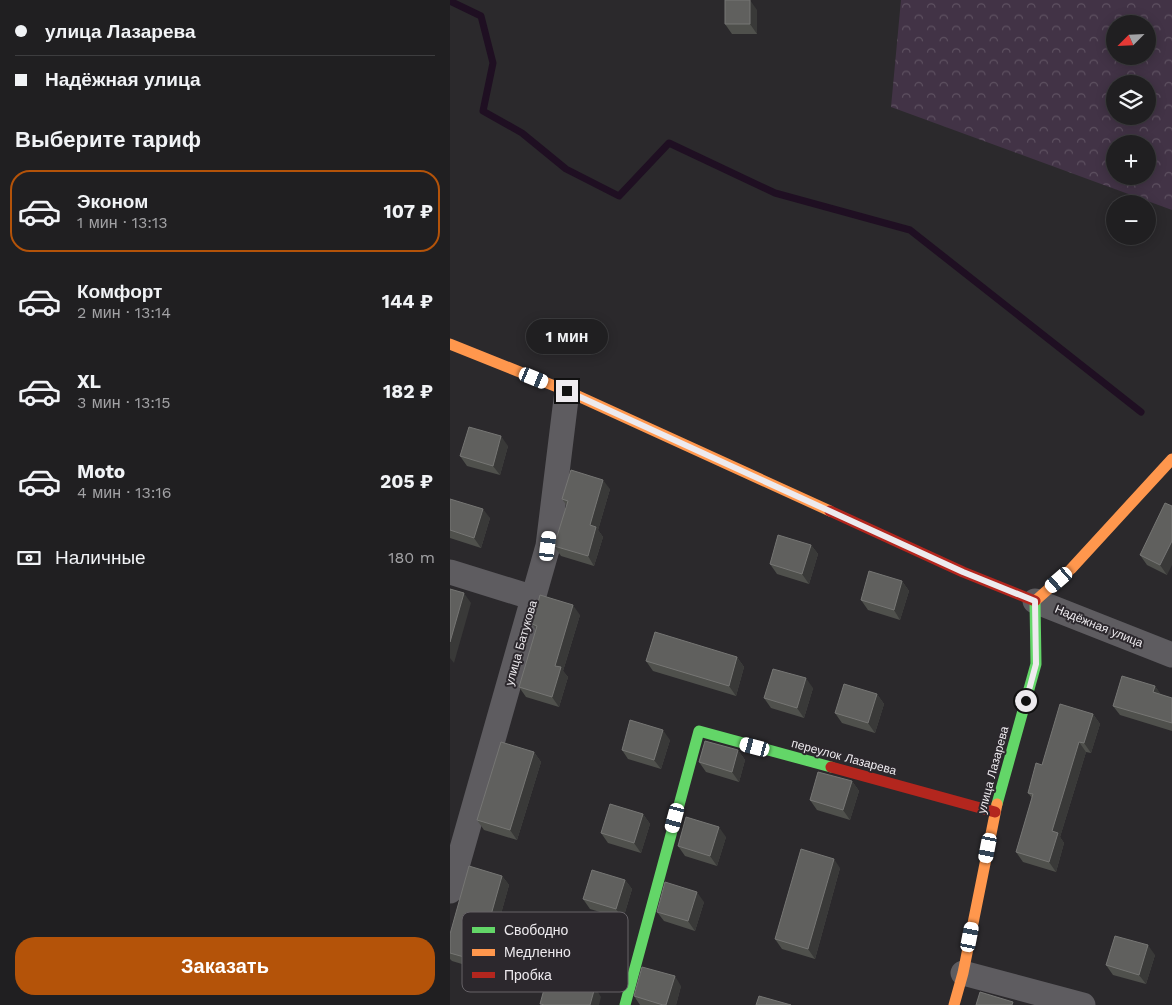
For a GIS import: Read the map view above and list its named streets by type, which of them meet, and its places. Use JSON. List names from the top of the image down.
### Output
{
  "streets": {
    "main road": ["Надёжная улица", "переулок Лазарева", "улица Лазарева"],
    "street": ["улица Батукова"]
  },
  "crossings": [
    ["Надёжная улица", "улица Батукова"],
    ["Надёжная улица", "улица Лазарева"],
    ["переулок Лазарева", "улица Лазарева"]
  ],
  "legend": ["Свободно", "Медленно", "Пробка"],
  "north": "bottom left",
  "page": {
    "banner": ["улица Лазарева", "Надёжная улица"],
    "map_buttons": ["+", "−"],
    "heading": "Выберите тариф",
    "list": [
      {
        "name": "Эконом",
        "note": "1 мин · 13:13",
        "value": "107 ₽"
      },
      {
        "name": "Комфорт",
        "note": "2 мин · 13:14",
        "value": "144 ₽"
      },
      {
        "name": "XL",
        "note": "3 мин · 13:15",
        "value": "182 ₽"
      },
      {
        "name": "Moto",
        "note": "4 мин · 13:16",
        "value": "205 ₽"
      }
    ],
    "bubble": "1 мин",
    "pay": ["Наличные", "180 m"],
    "buttons": "Заказать"
  }
}
